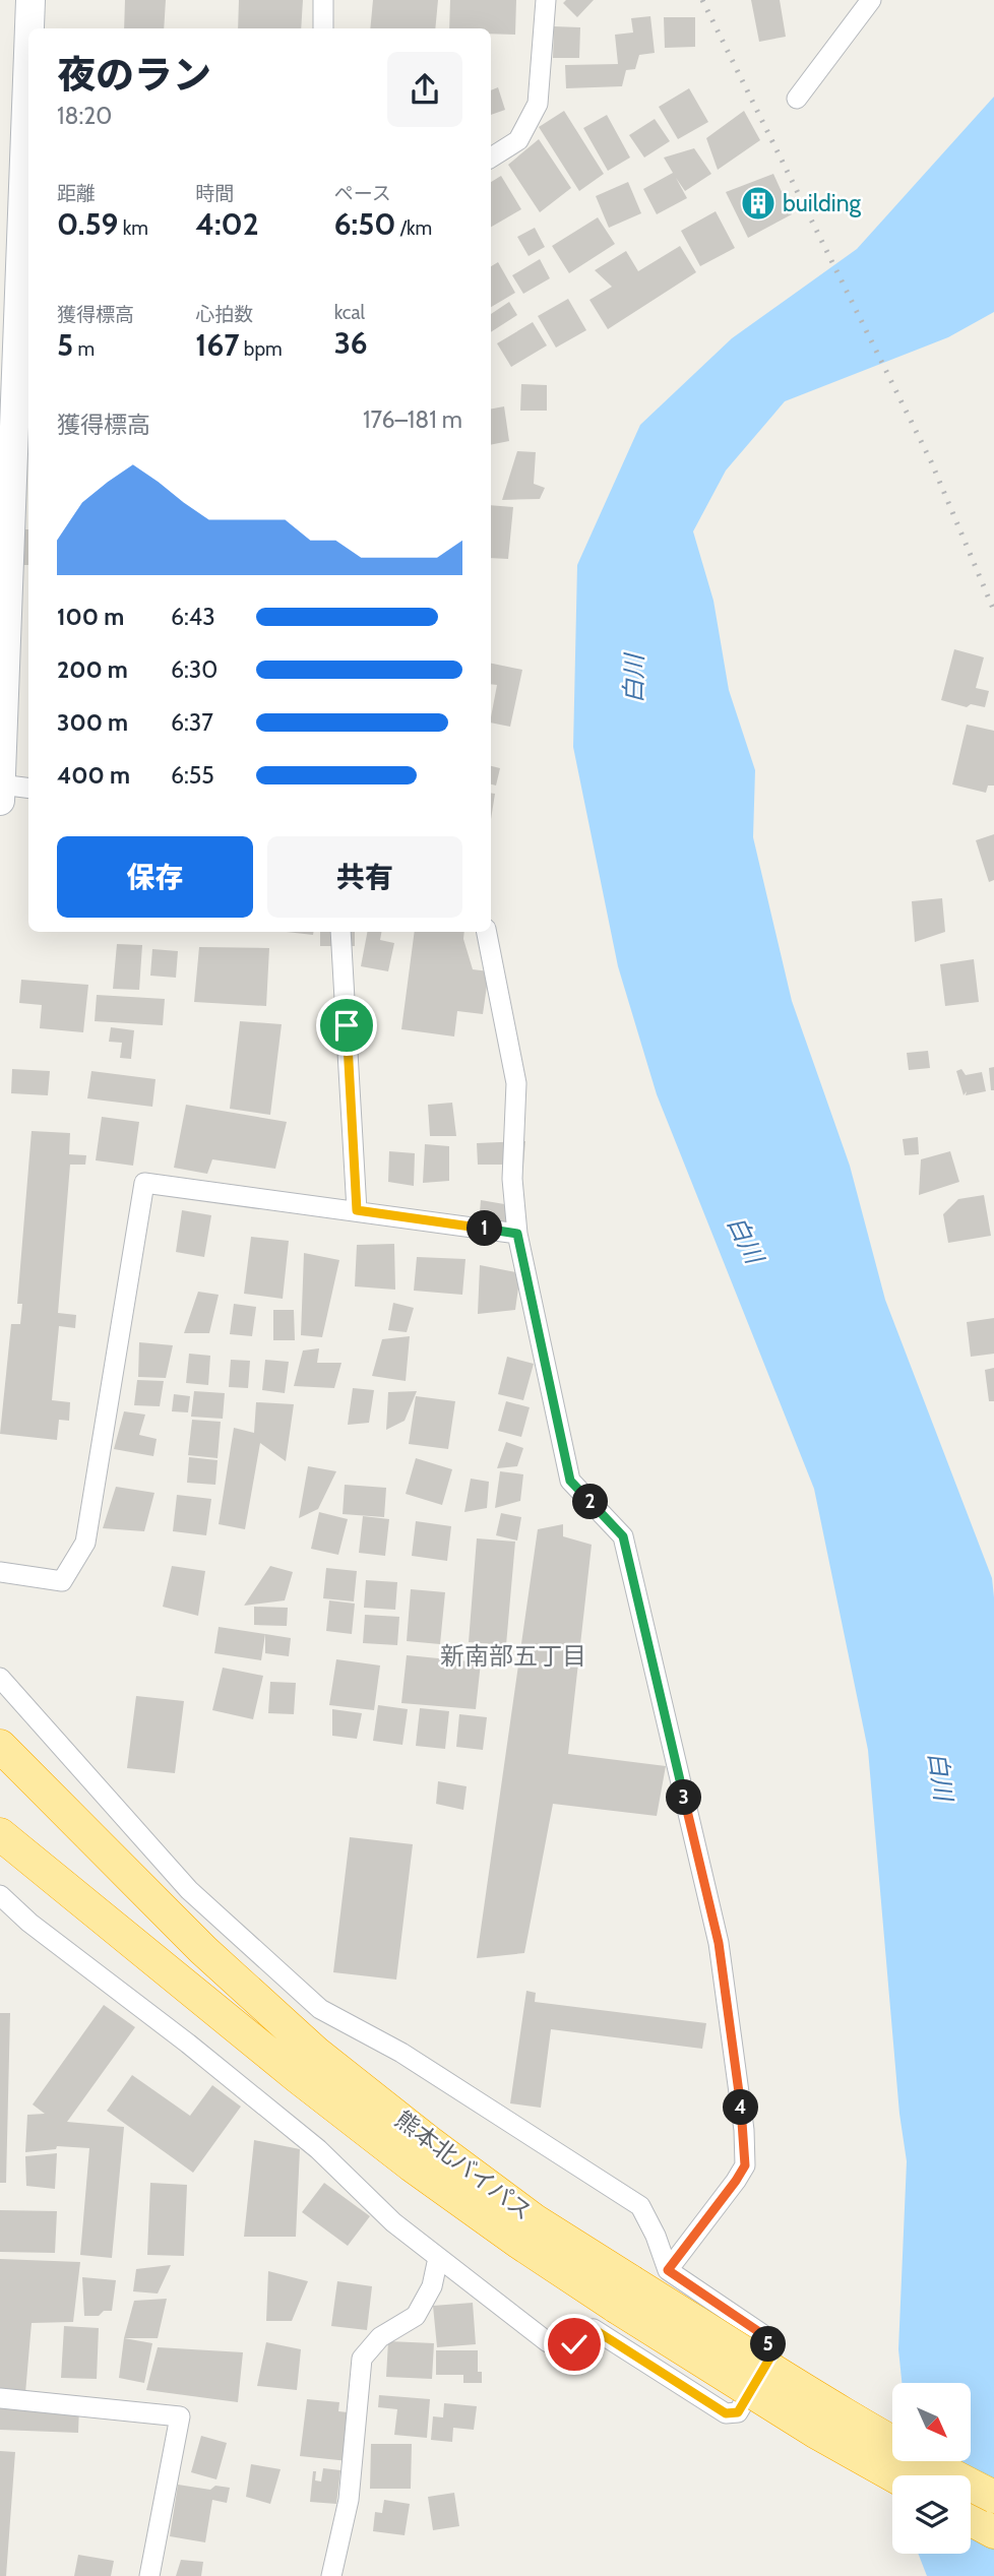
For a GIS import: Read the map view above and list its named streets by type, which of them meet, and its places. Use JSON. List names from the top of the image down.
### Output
{
  "streets": {
    "highway": ["熊本北バイパス"]
  },
  "districts": ["新南部五丁目"],
  "water": ["白川"],
  "places": {
    "building": ["building"]
  },
  "north": "bottom right",
  "page": {
    "heading": ["夜のラン", "18:20"],
    "stats": [
      ["距離", "0.59 km"],
      ["時間", "4:02"],
      ["ペース", "6:50 /km"],
      ["獲得標高", "5 m"],
      ["心拍数", "167 bpm"],
      ["kcal", "36"]
    ],
    "chart": ["獲得標高", "176–181 m"],
    "list": [
      {
        "name": "100 m",
        "note": "6:43"
      },
      {
        "name": "200 m",
        "note": "6:30"
      },
      {
        "name": "300 m",
        "note": "6:37"
      },
      {
        "name": "400 m",
        "note": "6:55"
      }
    ],
    "buttons": ["保存", "共有"],
    "pins": [
      "1",
      "2",
      "3",
      "4",
      "5"
    ]
  }
}
